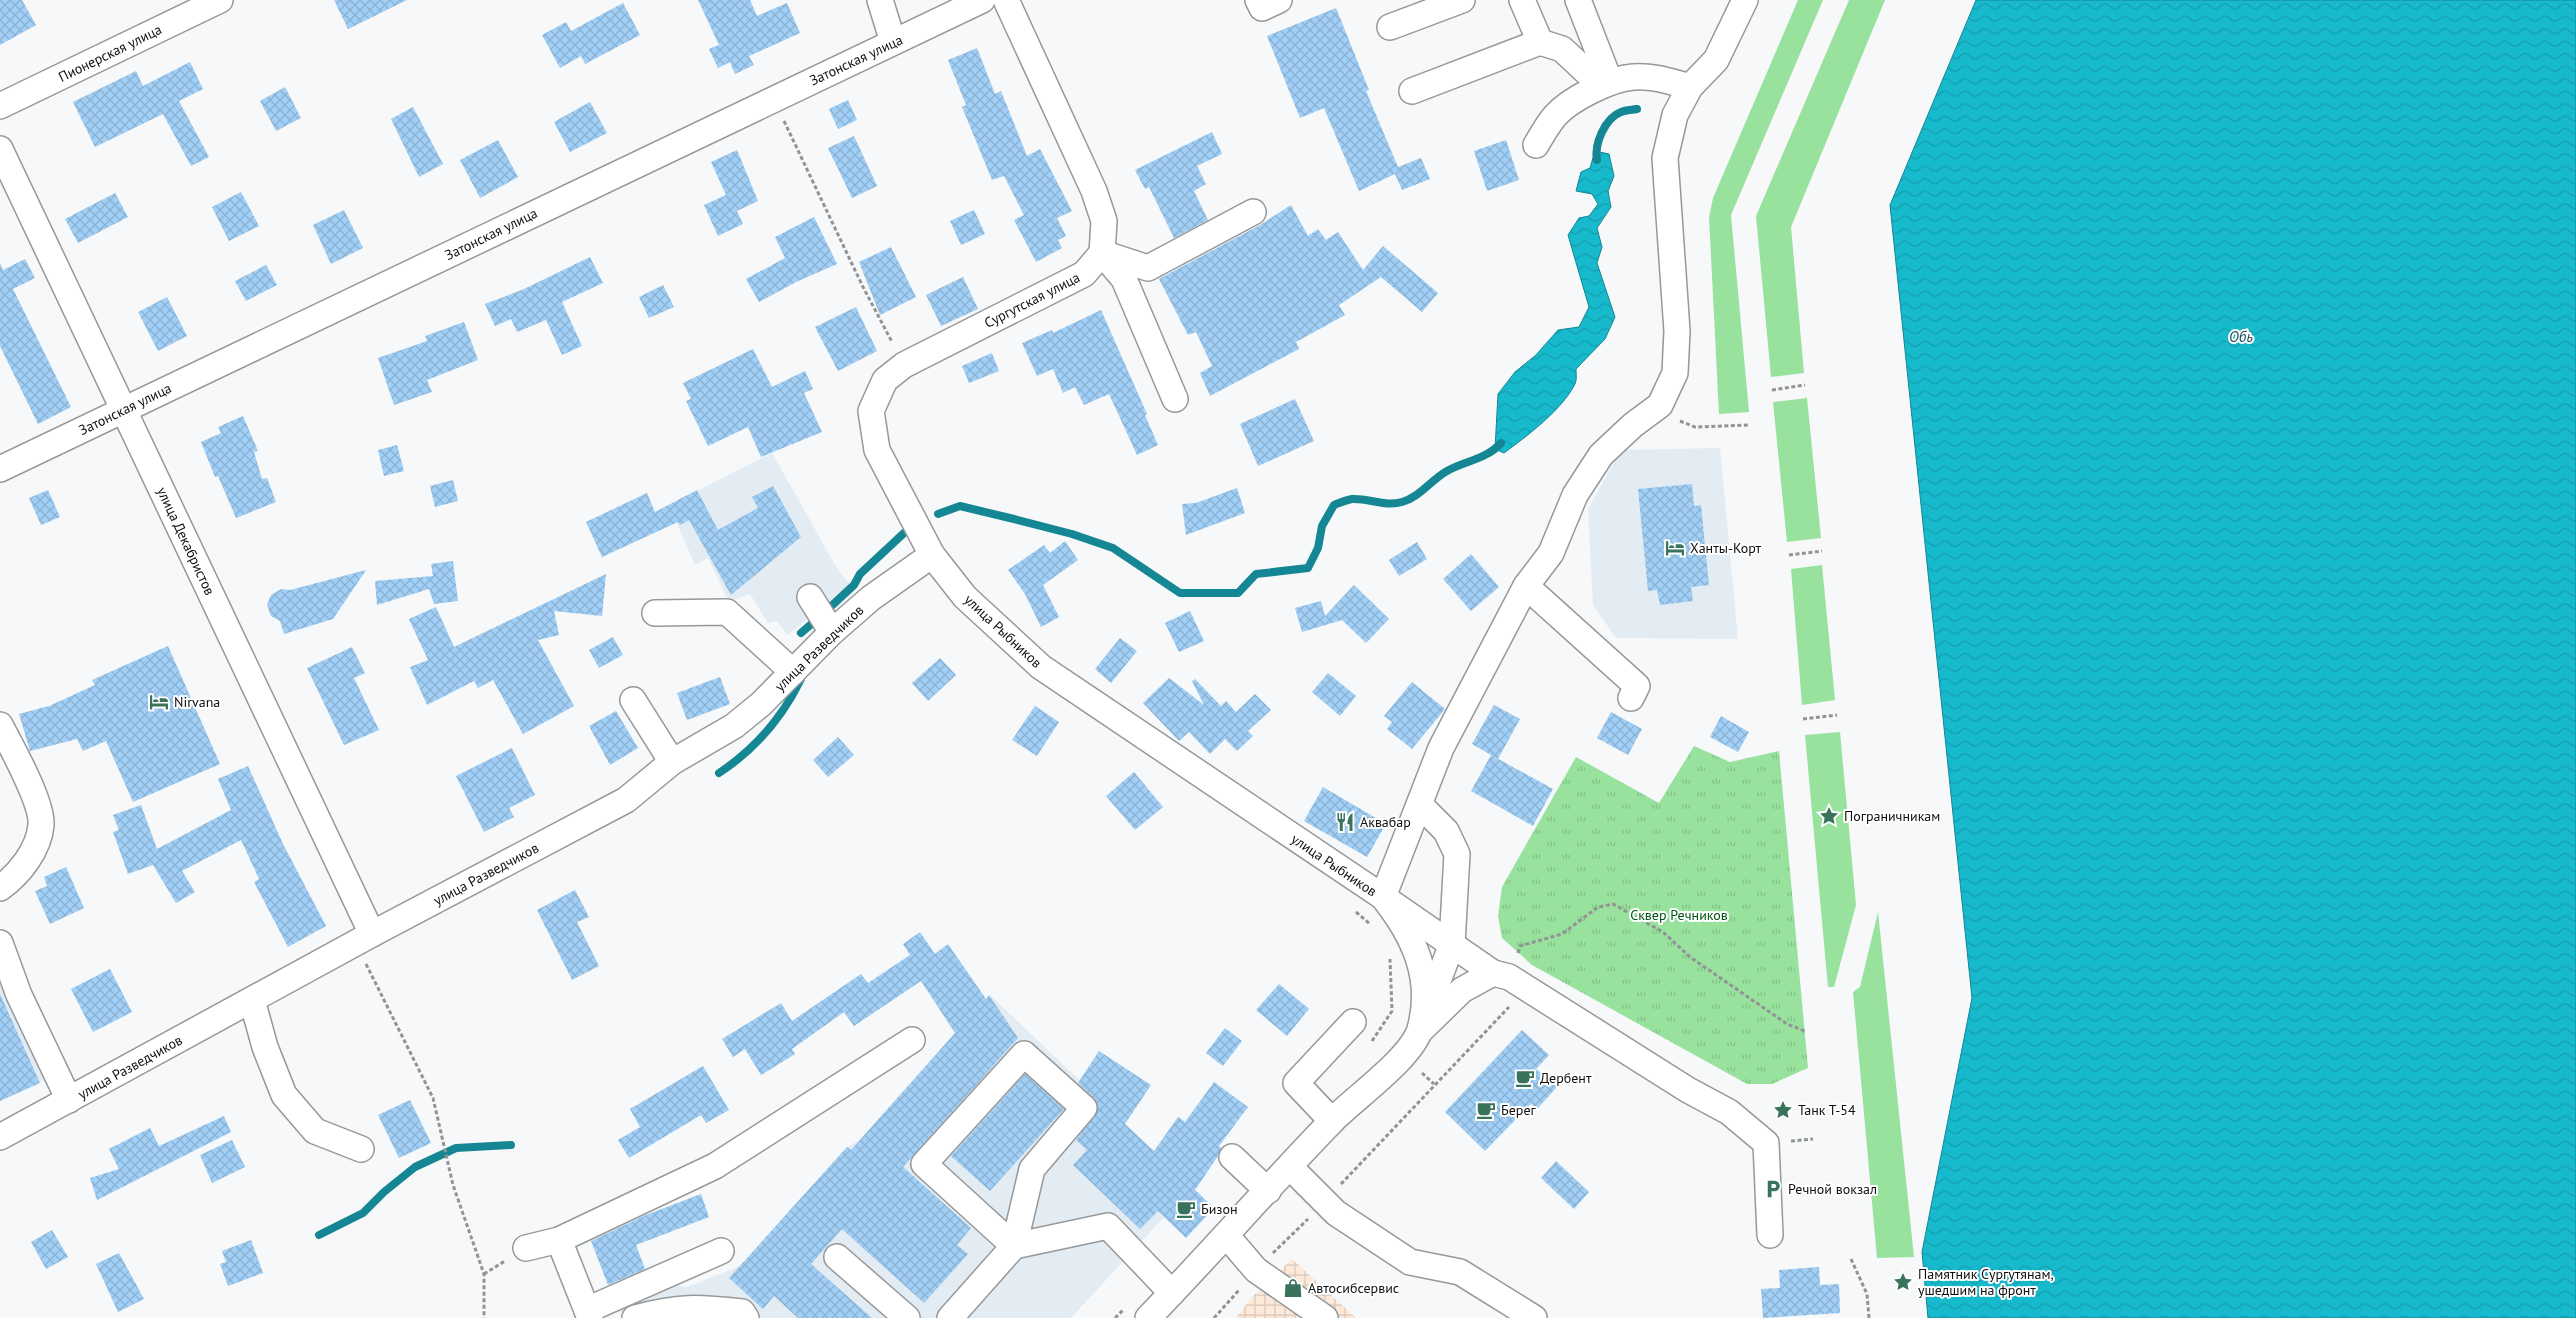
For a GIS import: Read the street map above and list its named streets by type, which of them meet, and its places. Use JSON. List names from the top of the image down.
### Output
{
  "streets": {
    "street": [
      "Пионерская улица",
      "Затонская улица",
      "Сургутская улица",
      "улица Декабристов",
      "улица Рыбников",
      "улица Разведчиков"
    ]
  },
  "crossings": [
    ["Затонская улица", "улица Декабристов"],
    ["Сургутская улица", "улица Рыбников"],
    ["Сургутская улица", "улица Разведчиков"],
    ["улица Декабристов", "улица Разведчиков"],
    ["улица Рыбников", "улица Разведчиков"]
  ],
  "water": ["Обь"],
  "parks": ["Сквер Речников"],
  "places": {
    "hotel": ["Ханты-Корт", "Nirvana"],
    "place": ["Пограничникам", "Танк Т-54", "Памятник Сургутянам, ушедшим на фронт"],
    "restaurant": ["Аквабар"],
    "cafe": ["Дербент", "Берег", "Бизон"],
    "parking": ["Речной вокзал"],
    "shop": ["Автосибсервис"]
  }
}
